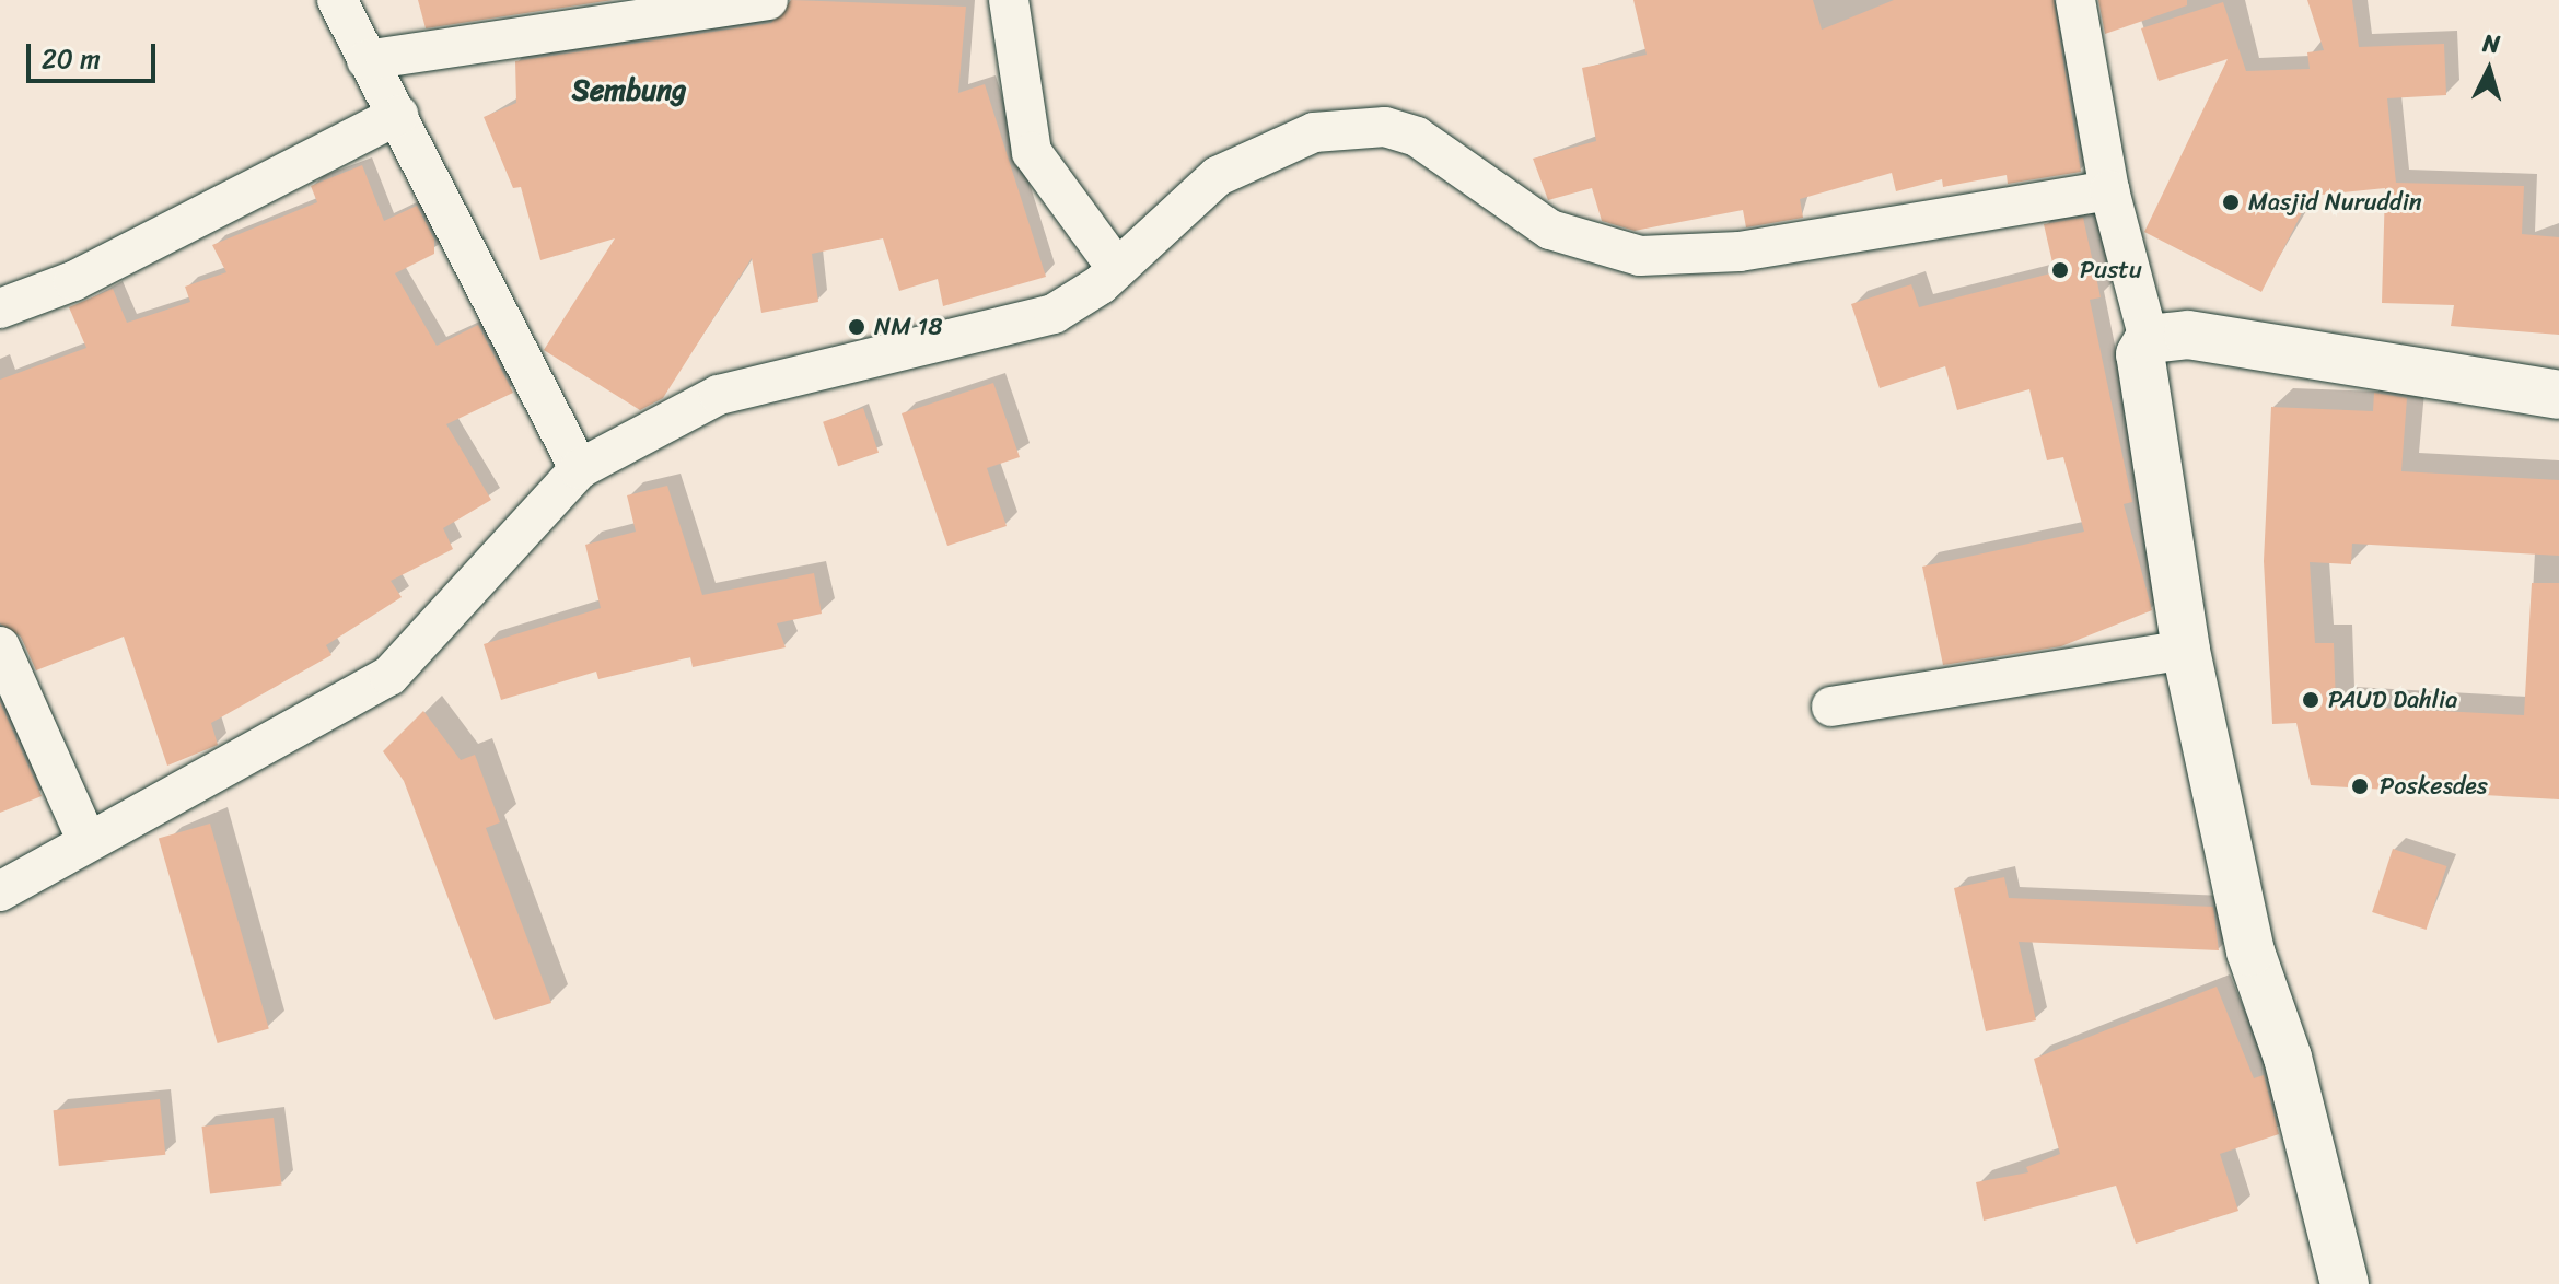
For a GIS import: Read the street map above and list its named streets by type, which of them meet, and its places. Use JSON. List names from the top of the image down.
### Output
{
  "districts": ["Sembung"],
  "places": [
    "Masjid Nuruddin",
    "Pustu",
    "NM 18",
    "PAUD Dahlia",
    "Poskesdes"
  ],
  "scale_bar": "20 m",
  "north": "top"
}
